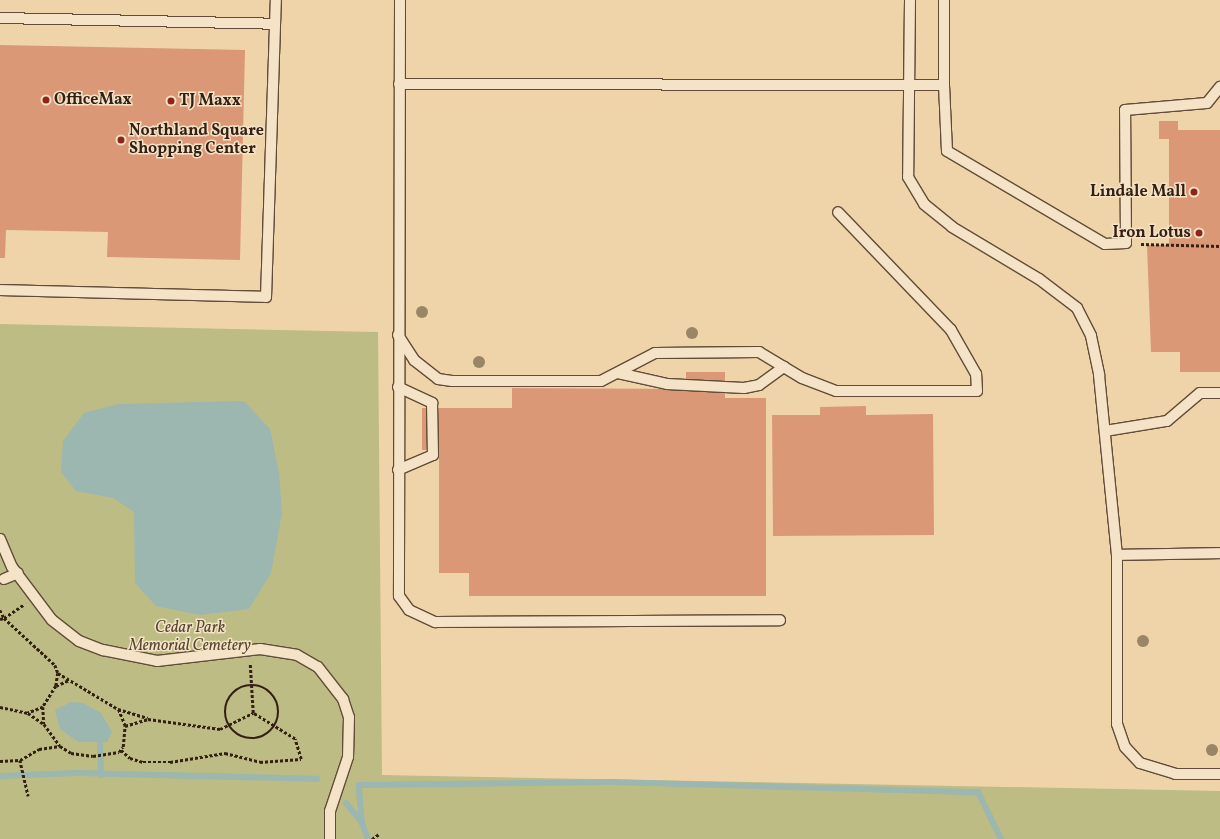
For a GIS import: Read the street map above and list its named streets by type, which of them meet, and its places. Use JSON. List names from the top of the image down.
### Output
{
  "parks": ["Cedar Park Memorial Cemetery"],
  "places": [
    "OfficeMax",
    "TJ Maxx",
    "Northland Square Shopping Center",
    "Lindale Mall",
    "Iron Lotus"
  ]
}
